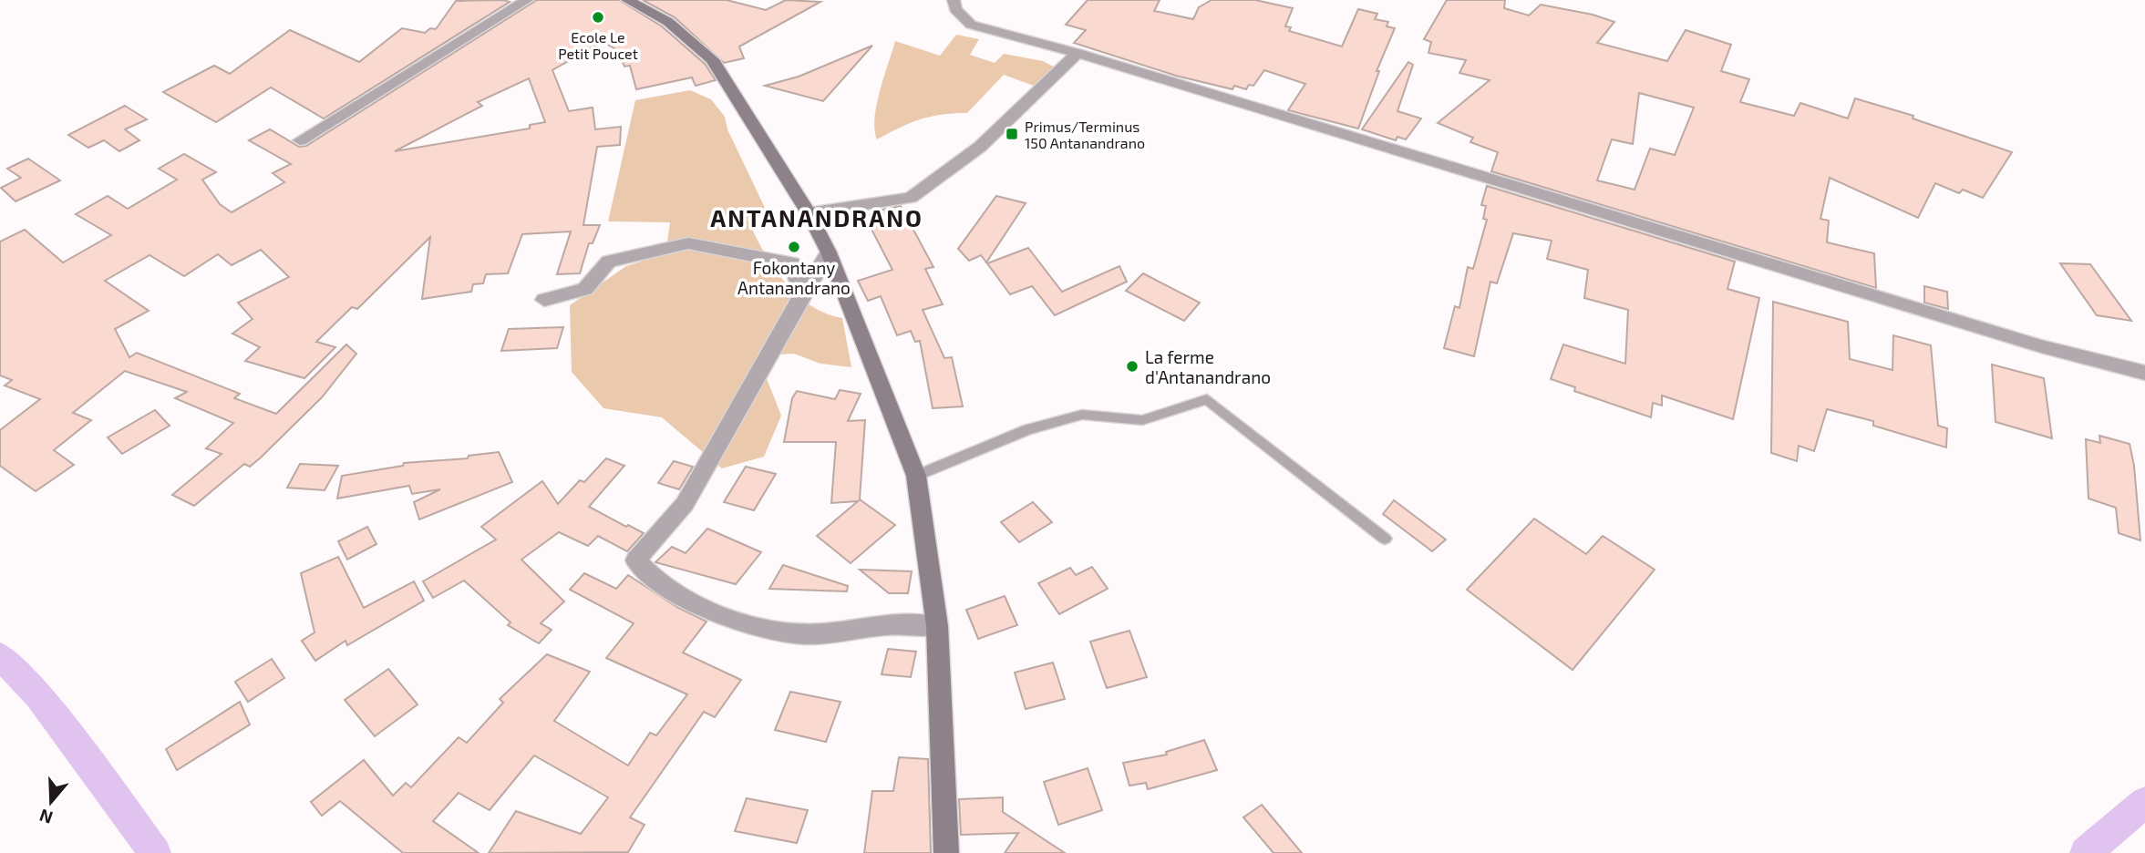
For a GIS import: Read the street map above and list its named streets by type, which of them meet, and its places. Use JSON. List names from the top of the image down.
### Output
{
  "districts": ["ANTANANDRANO"],
  "places": {
    "other": ["Ecole Le Petit Poucet", "Fokontany Antanandrano", "La ferme d'Antanandrano"],
    "transit": ["Primus/Terminus 150 Antanandrano"]
  },
  "north": "bottom"
}
